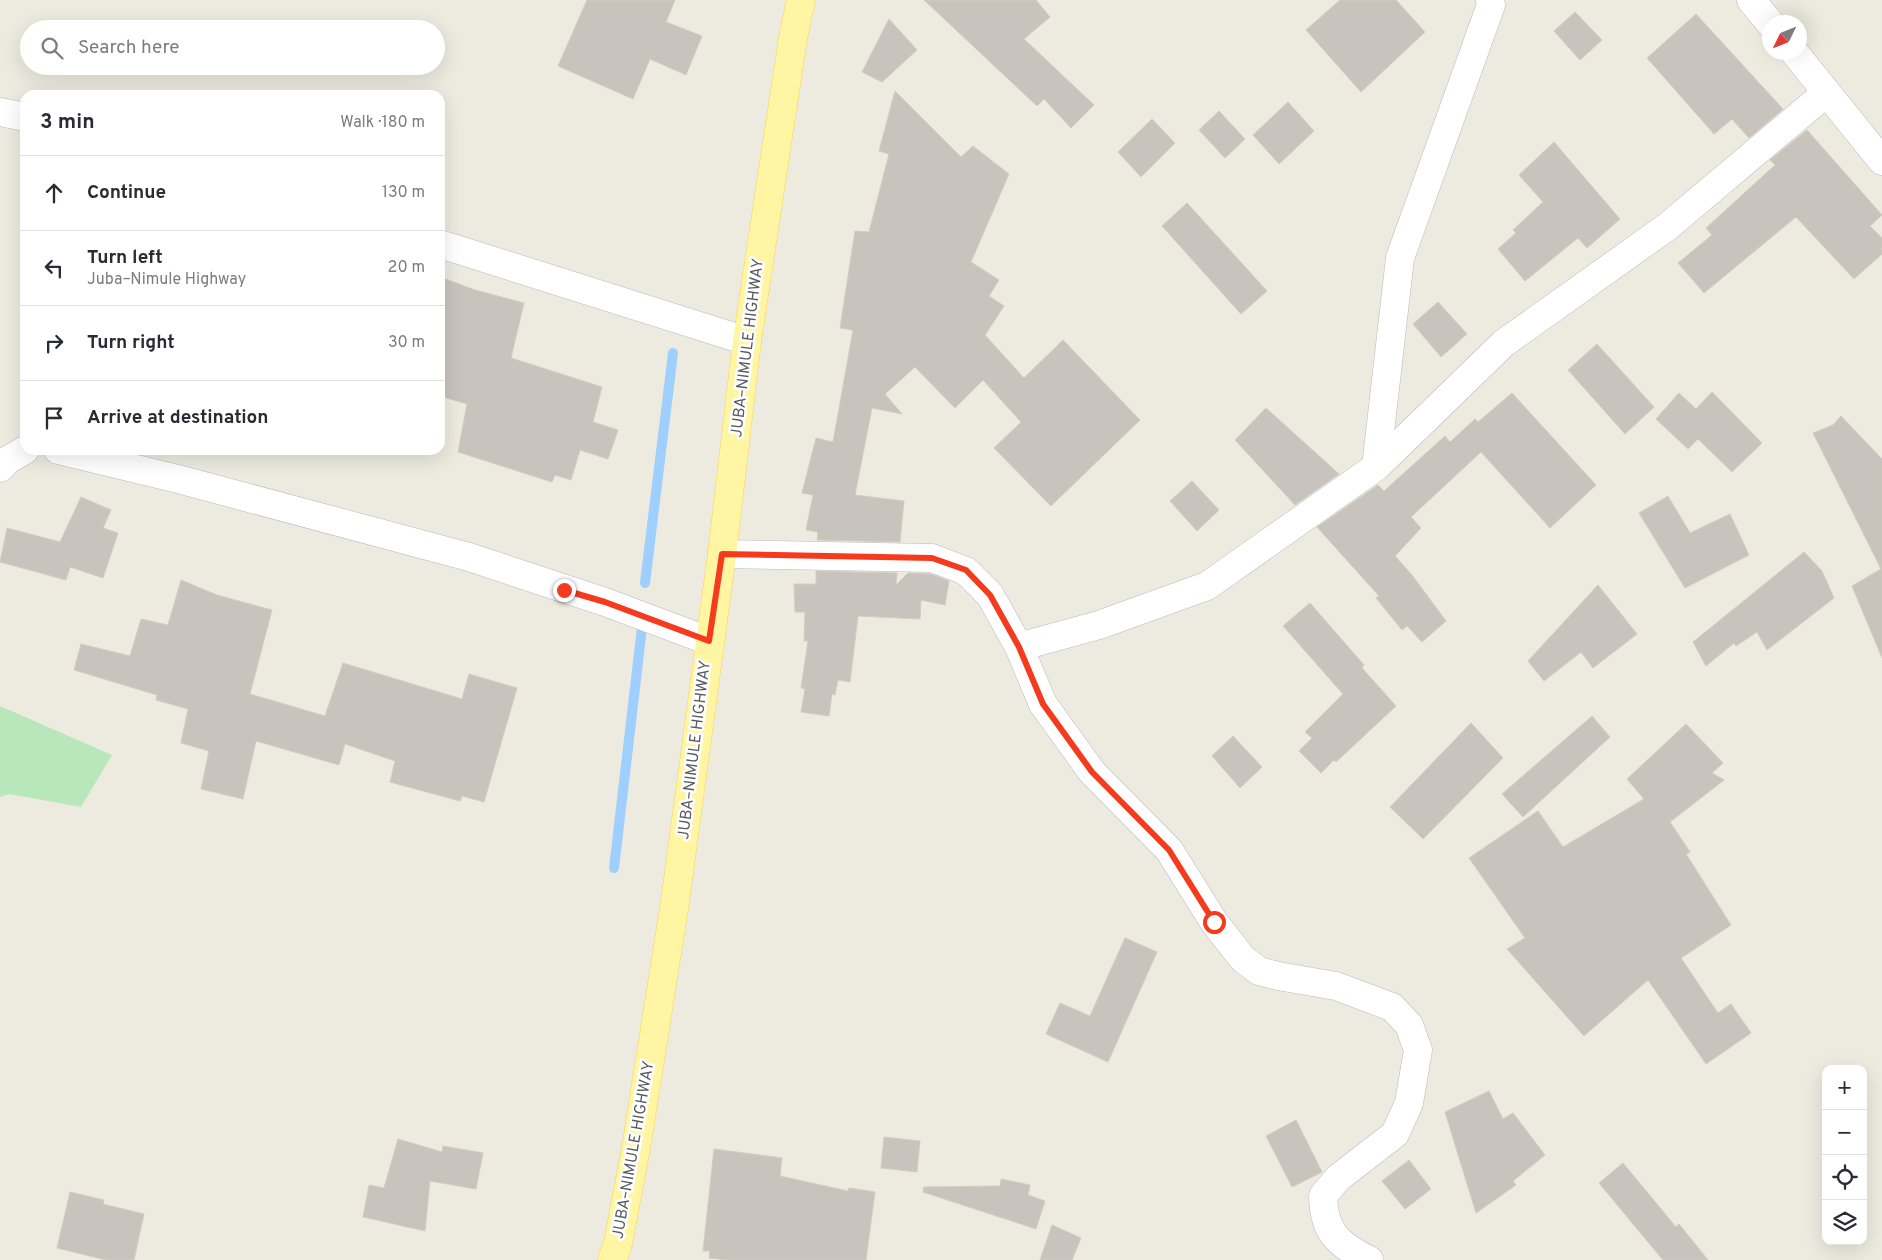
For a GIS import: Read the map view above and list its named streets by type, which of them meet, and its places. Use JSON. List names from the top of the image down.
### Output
{
  "streets": {
    "main road": ["JUBA–NIMULE HIGHWAY"]
  },
  "north": "bottom left",
  "page": {
    "search": "Search here",
    "heading": ["3 min", "Walk · 180 m"],
    "list": [
      ["Continue", "130 m"],
      ["Turn left", "Juba–Nimule Highway", "20 m"],
      ["Turn right", "30 m"],
      "Arrive at destination"
    ],
    "map_buttons": ["+", "−"]
  }
}
